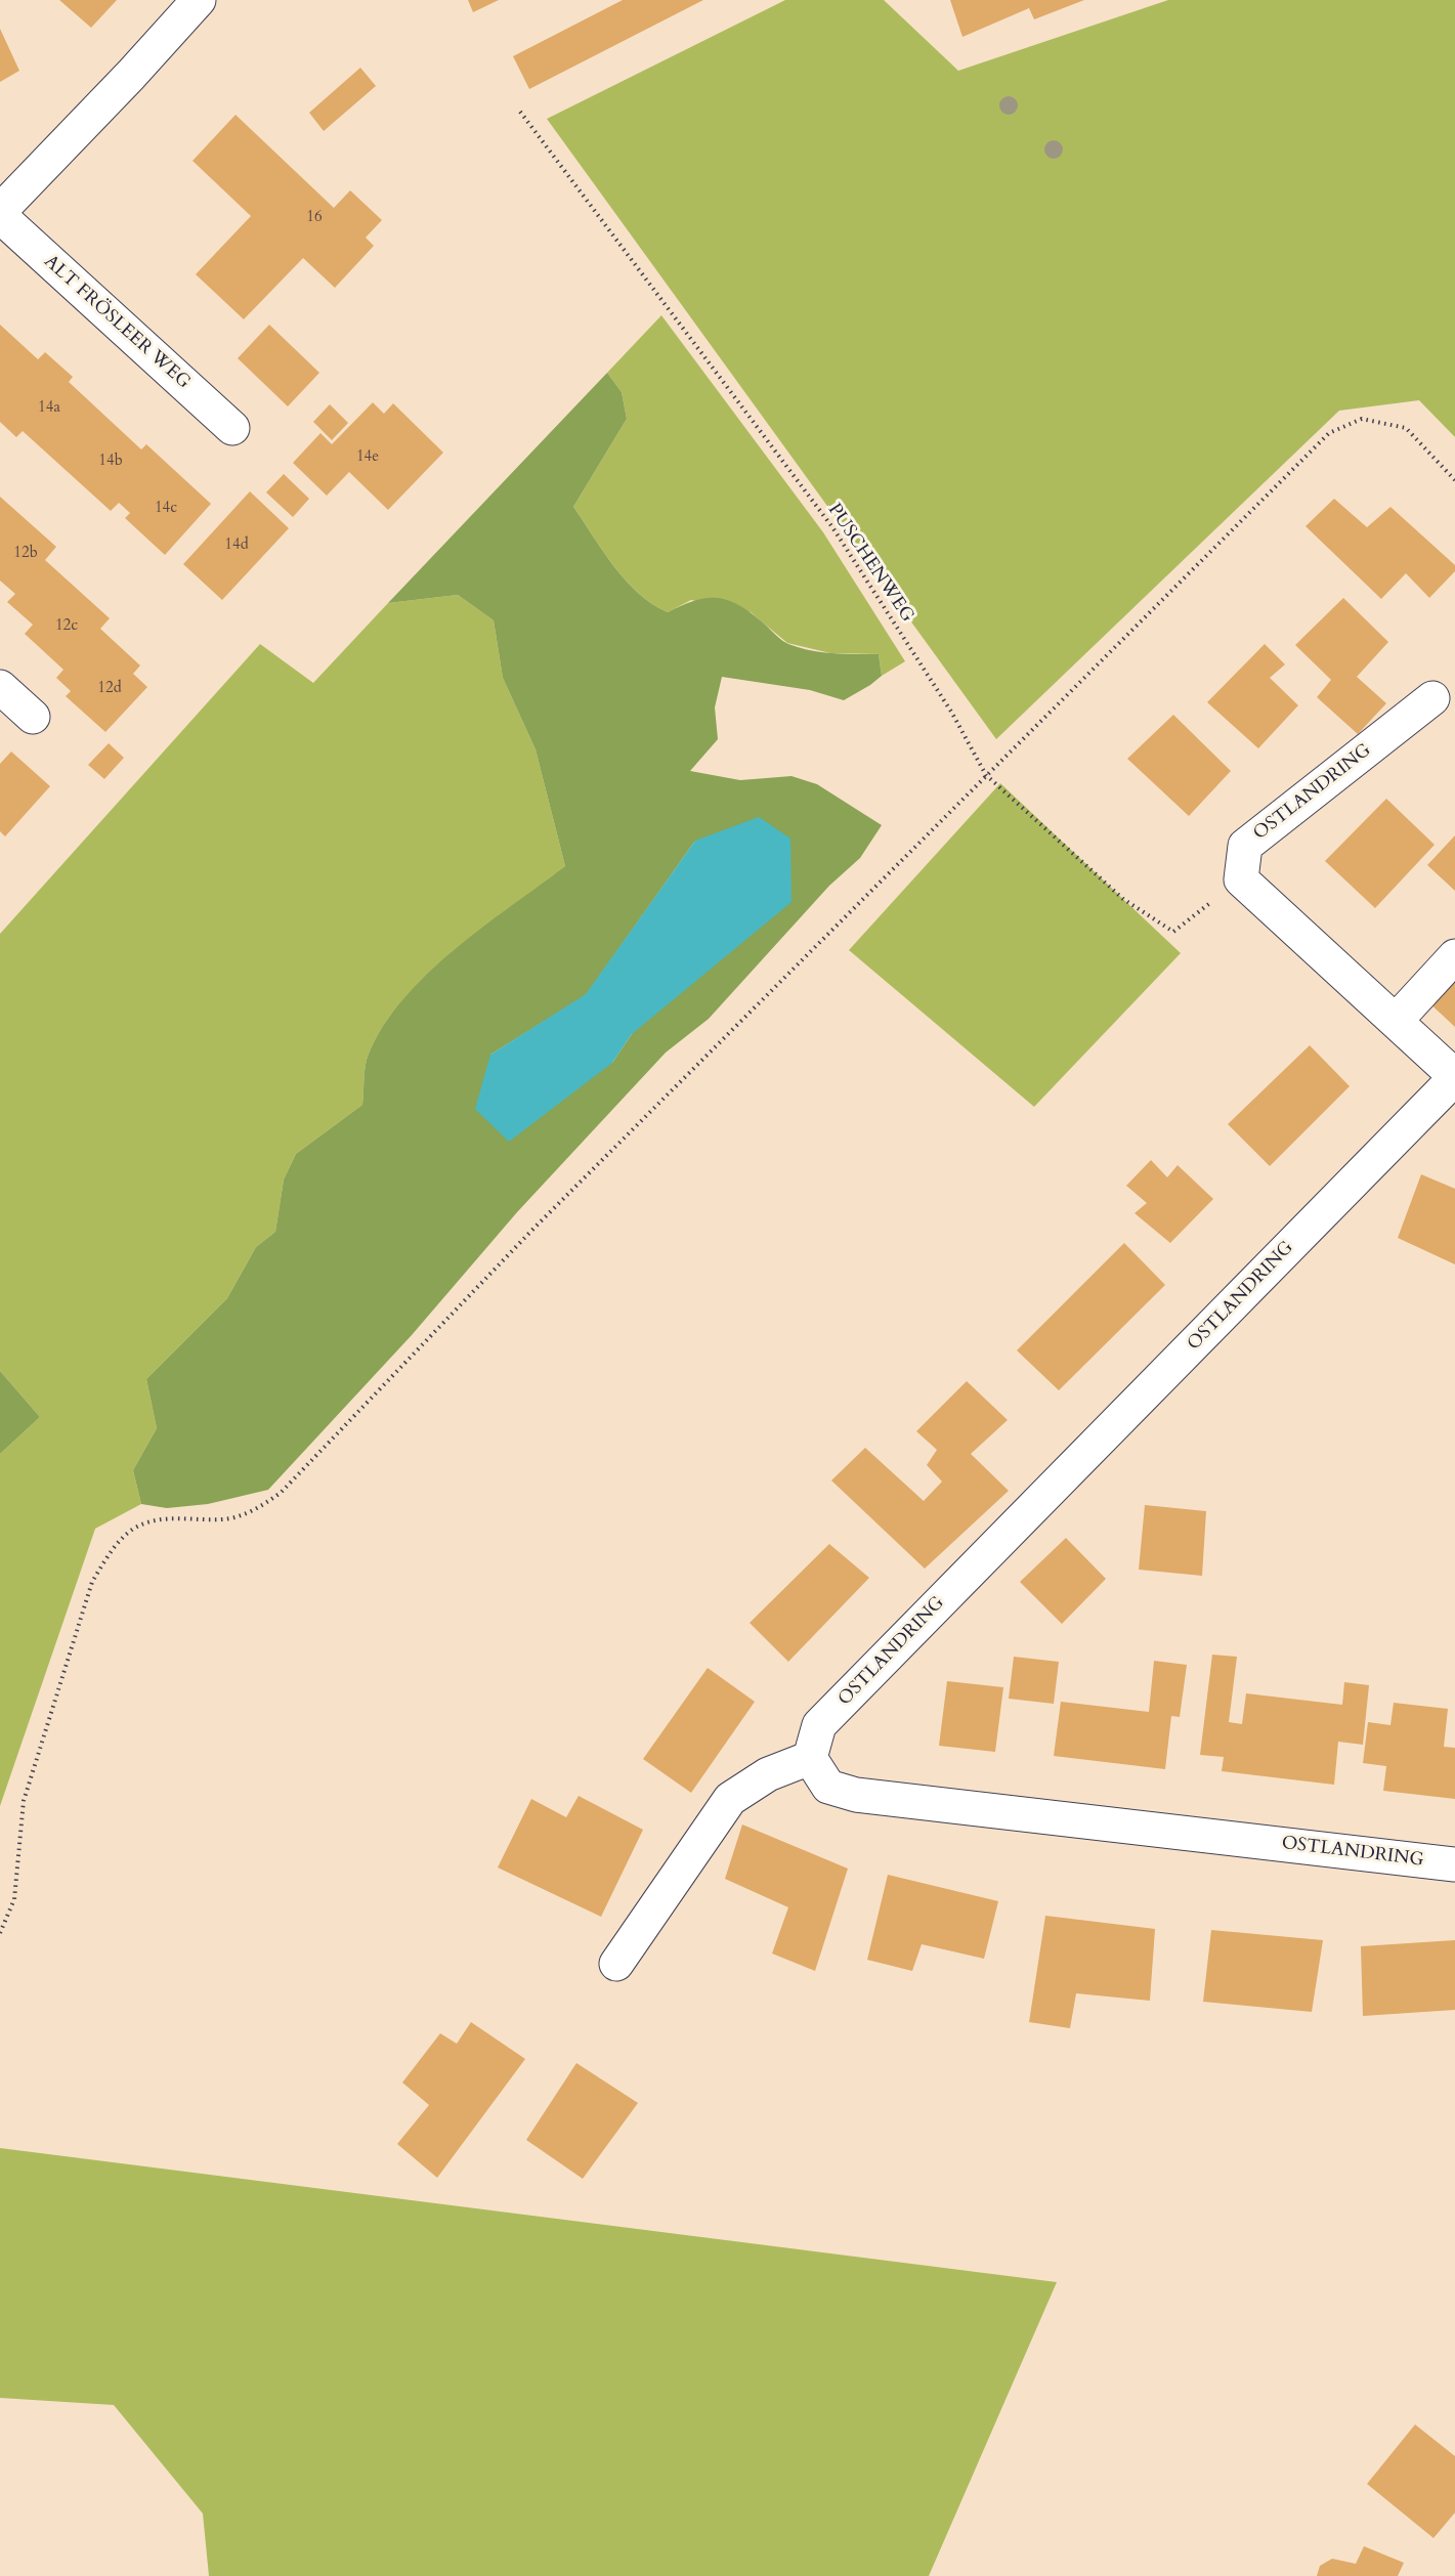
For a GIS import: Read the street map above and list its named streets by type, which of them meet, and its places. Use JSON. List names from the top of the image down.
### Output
{
  "streets": {
    "street": ["ALT FRÖSLEER WEG", "OSTLANDRING"],
    "path": ["PUSCHENWEG"]
  },
  "crossings": [
    ["PUSCHENWEG", "OSTLANDRING"]
  ],
  "house_numbers": [
    "16",
    "14a",
    "14e",
    "14b",
    "14c",
    "14d",
    "12b",
    "12c",
    "12d"
  ]
}
